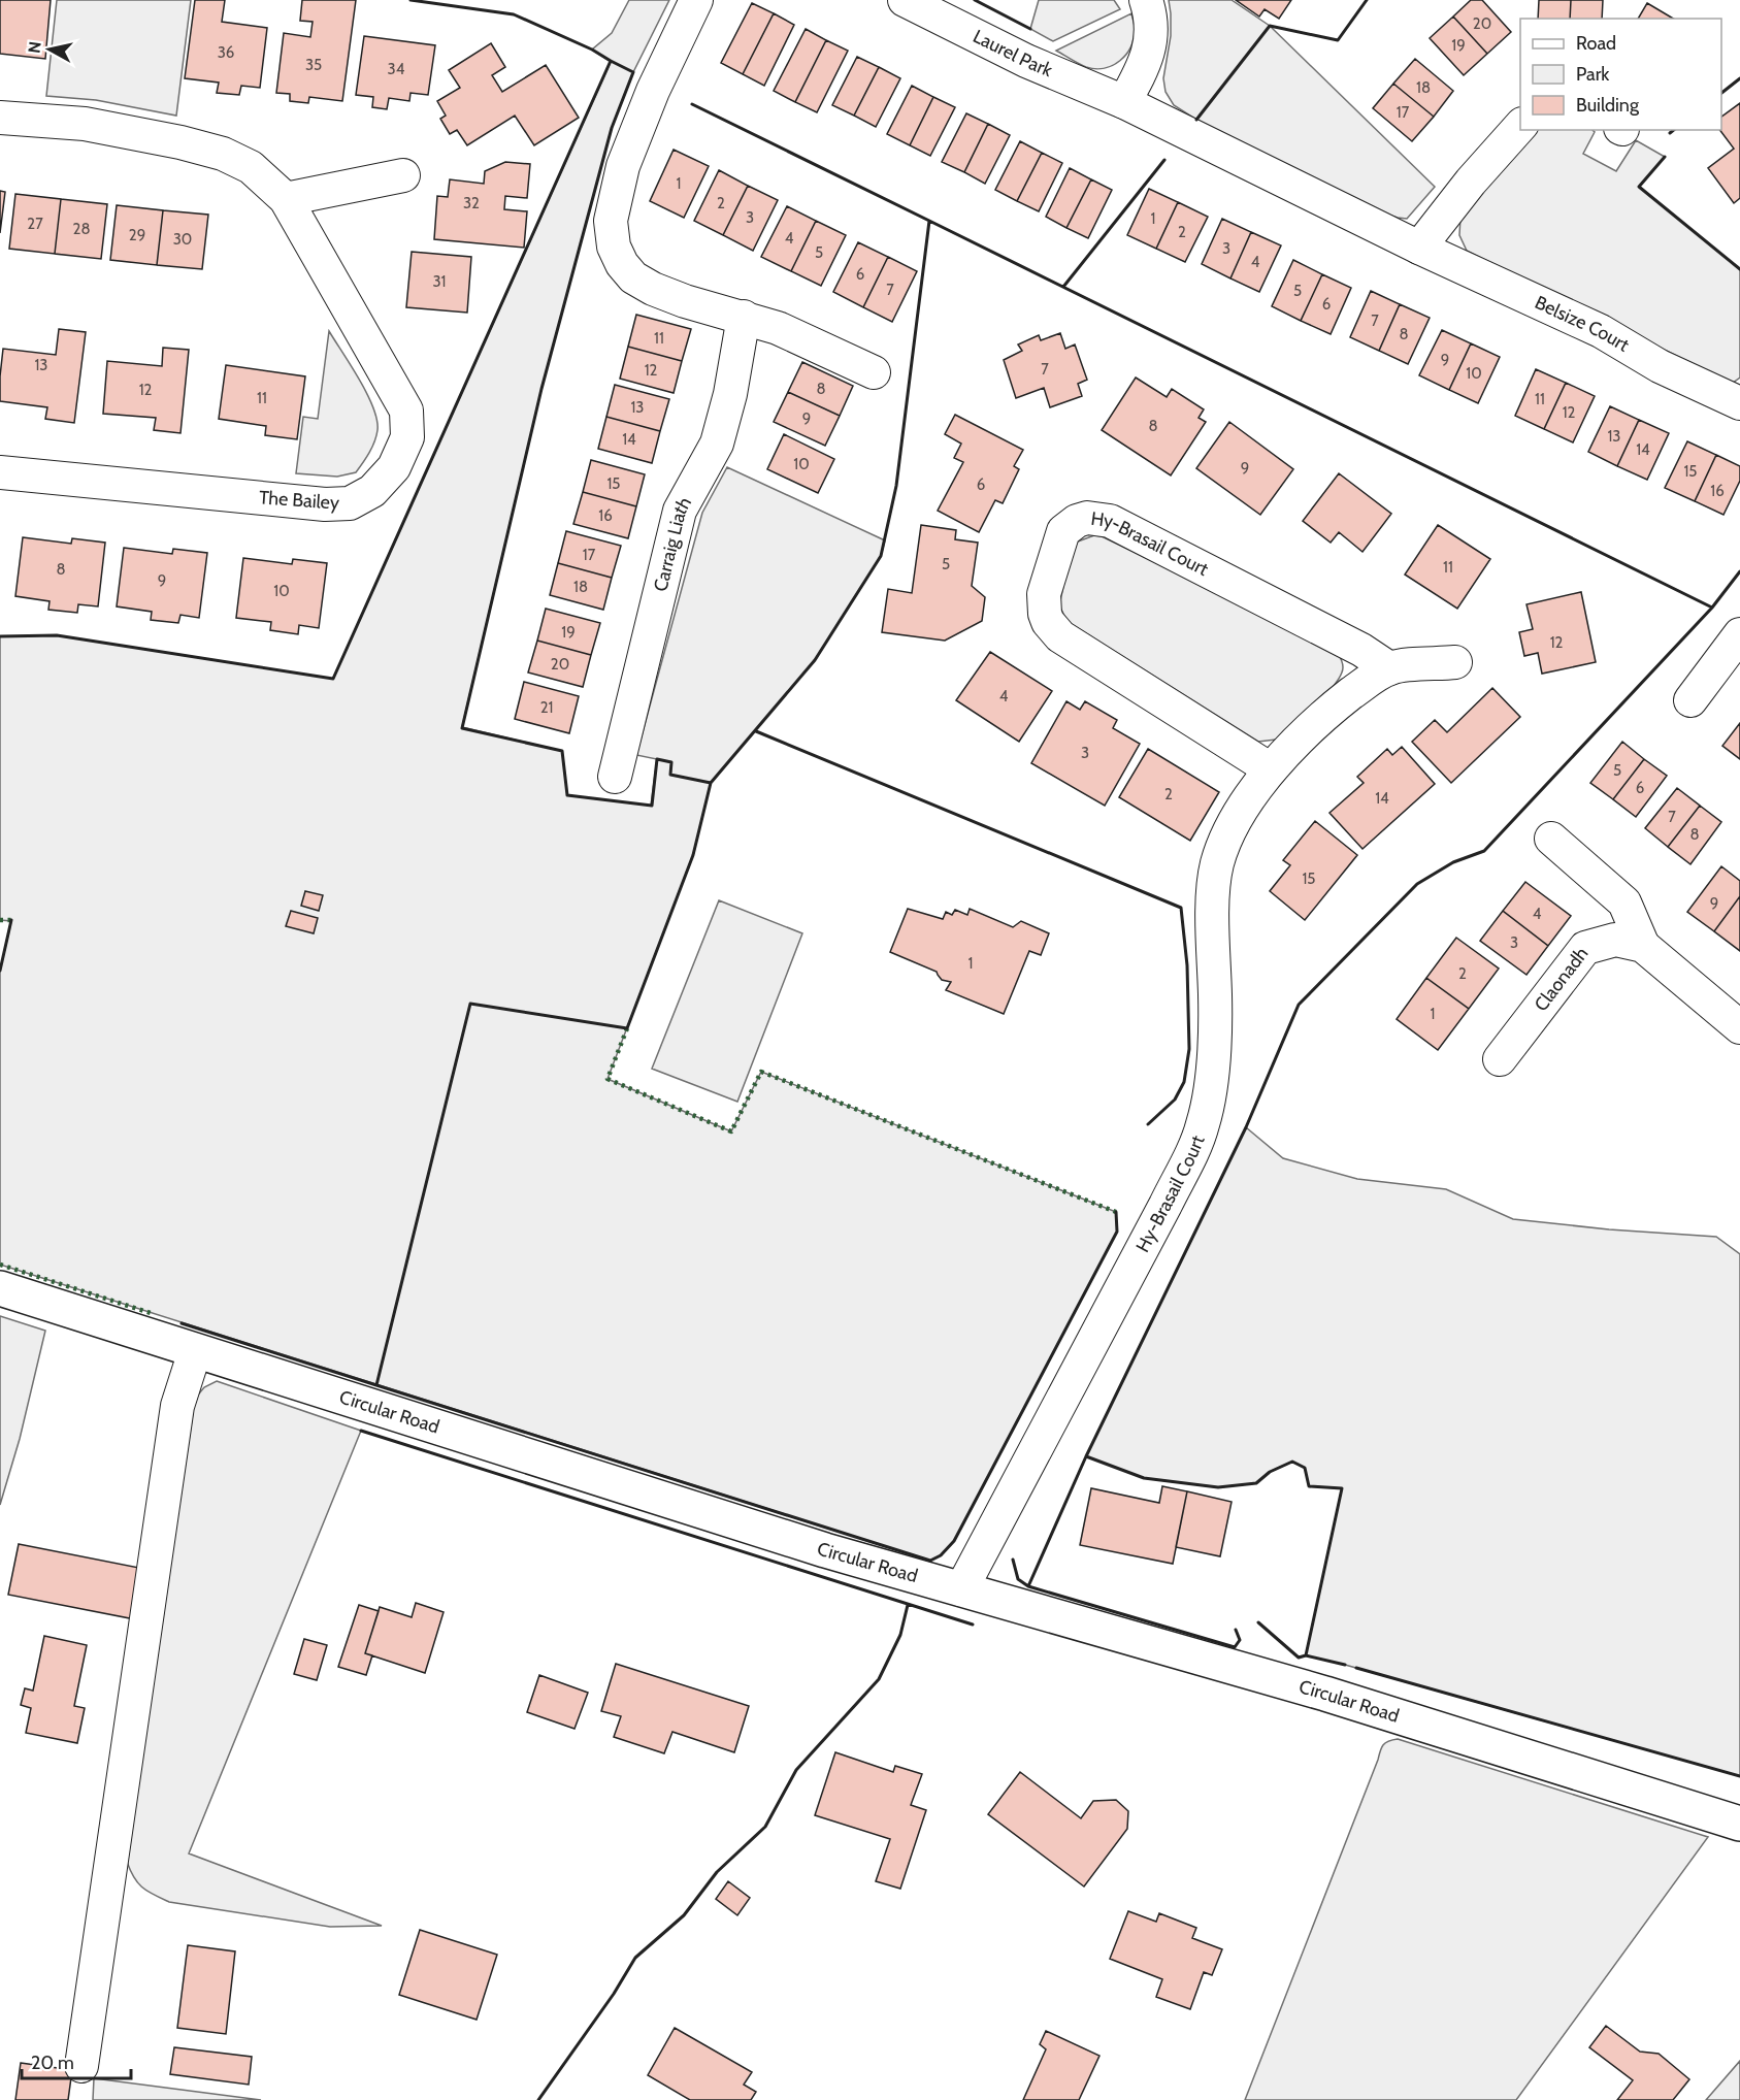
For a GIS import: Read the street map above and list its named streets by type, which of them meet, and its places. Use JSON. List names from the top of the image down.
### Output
{
  "streets": {
    "street": [
      "Laurel Park",
      "Belsize Court",
      "The Bailey",
      "Carraig Liath",
      "Hy-Brasail Court",
      "Claonadh",
      "Circular Road"
    ]
  },
  "crossings": [
    ["Laurel Park", "Belsize Court"],
    ["Hy-Brasail Court", "Circular Road"]
  ],
  "house_numbers": [
    "20",
    "19",
    "36",
    "35",
    "34",
    "18",
    "17",
    "1",
    "32",
    "2",
    "3",
    "1",
    "27",
    "28",
    "2",
    "29",
    "4",
    "30",
    "3",
    "5",
    "4",
    "6",
    "31",
    "7",
    "5",
    "6",
    "7",
    "8",
    "11",
    "9",
    "13",
    "7",
    "12",
    "10",
    "8",
    "12",
    "11",
    "11",
    "13",
    "12",
    "9",
    "8",
    "13",
    "14",
    "14",
    "10",
    "9",
    "15",
    "15",
    "6",
    "16",
    "16",
    "17",
    "5",
    "11",
    "8",
    "9",
    "18",
    "10",
    "19",
    "12",
    "20",
    "4",
    "21",
    "3",
    "5",
    "6",
    "2",
    "14",
    "7",
    "8",
    "15",
    "9",
    "4",
    "3",
    "1",
    "2",
    "1"
  ],
  "legend": ["Road", "Park", "Building"],
  "scale_bar": "20 m",
  "north": "left"
}
